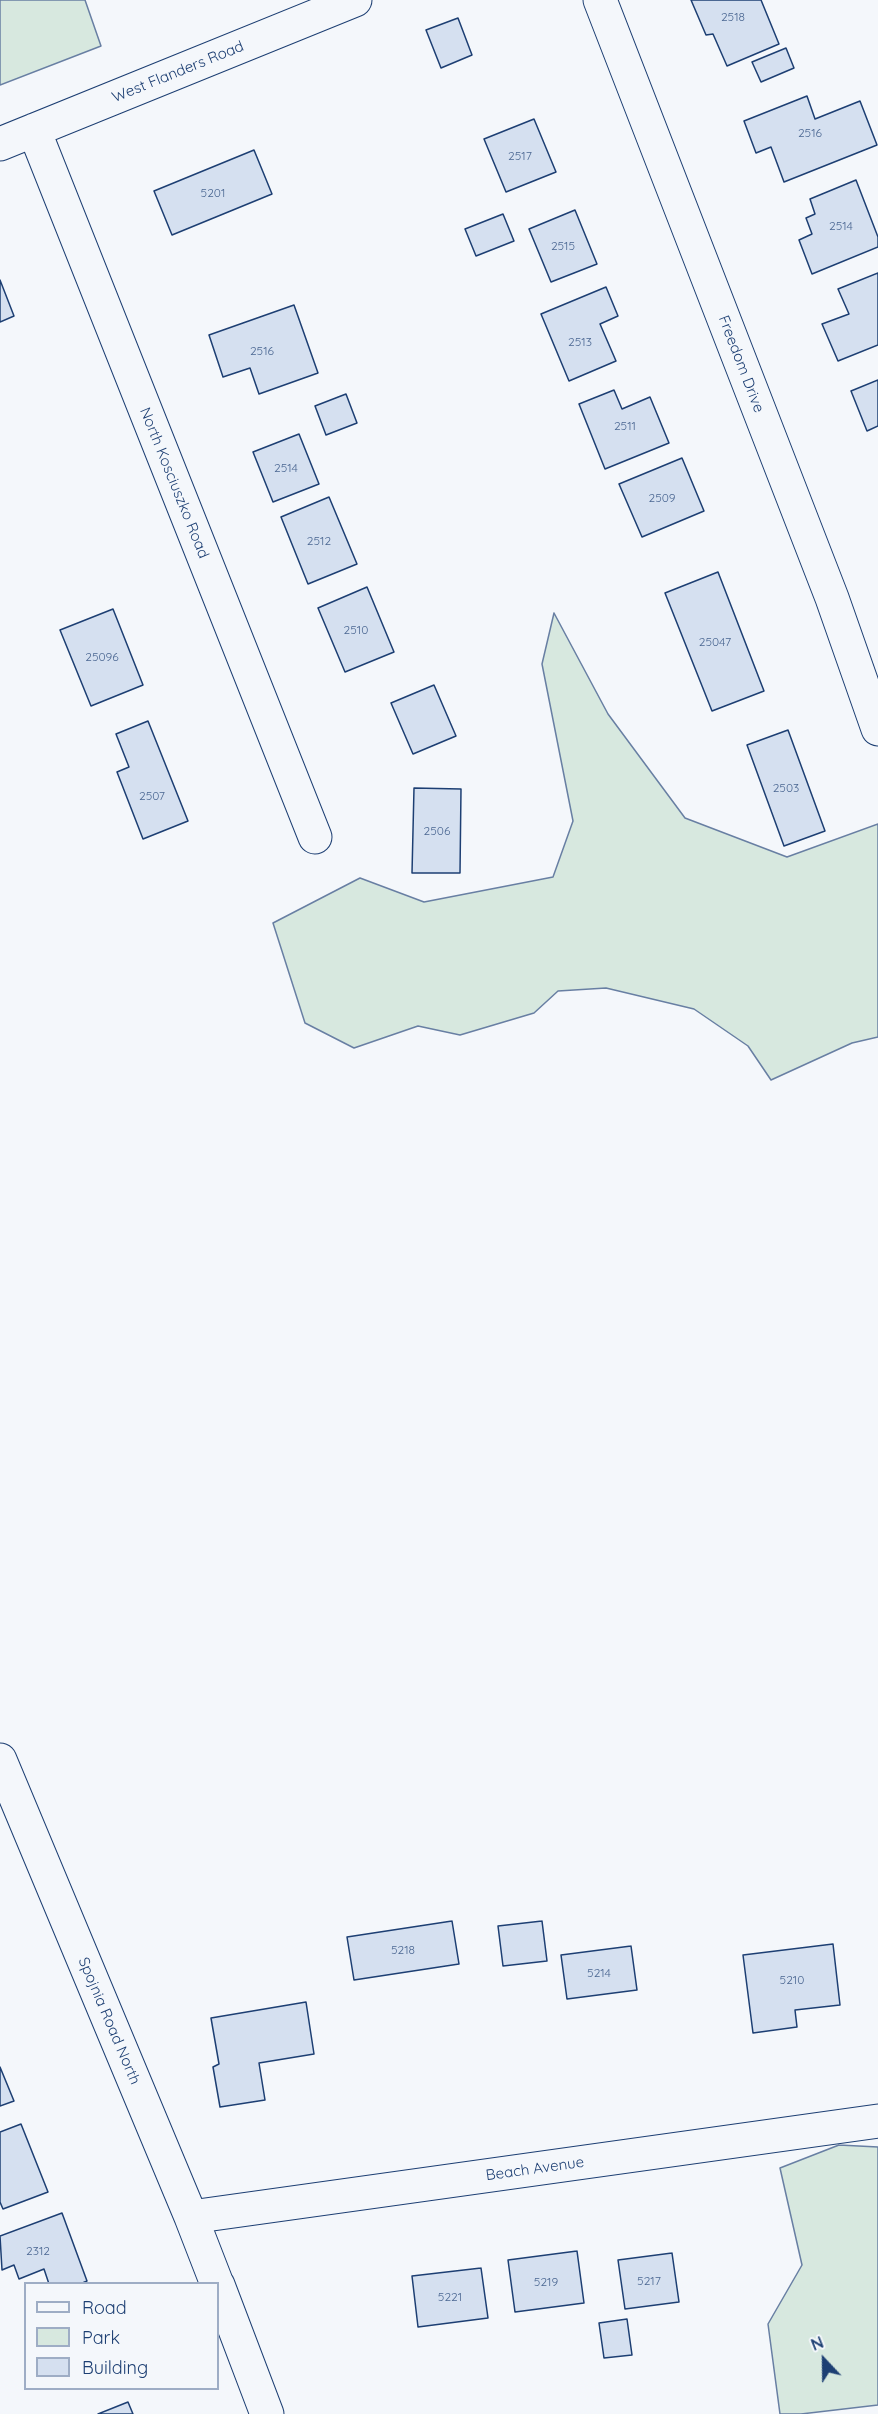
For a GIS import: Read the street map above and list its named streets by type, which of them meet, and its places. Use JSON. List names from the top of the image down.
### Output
{
  "streets": {
    "street": [
      "West Flanders Road",
      "Freedom Drive",
      "North Kosciuszko Road",
      "Spojnia Road North",
      "Beach Avenue"
    ]
  },
  "crossings": [
    ["West Flanders Road", "North Kosciuszko Road"],
    ["Spojnia Road North", "Beach Avenue"]
  ],
  "house_numbers": [
    "2518",
    "2516",
    "2517",
    "5201",
    "2514",
    "2515",
    "2513",
    "2516",
    "2511",
    "2514",
    "2509",
    "2512",
    "2510",
    "25047",
    "25096",
    "2503",
    "2507",
    "2506",
    "5218",
    "5214",
    "5210",
    "2312",
    "5217",
    "5219",
    "5221"
  ],
  "legend": ["Road", "Park", "Building"],
  "north": "top"
}
